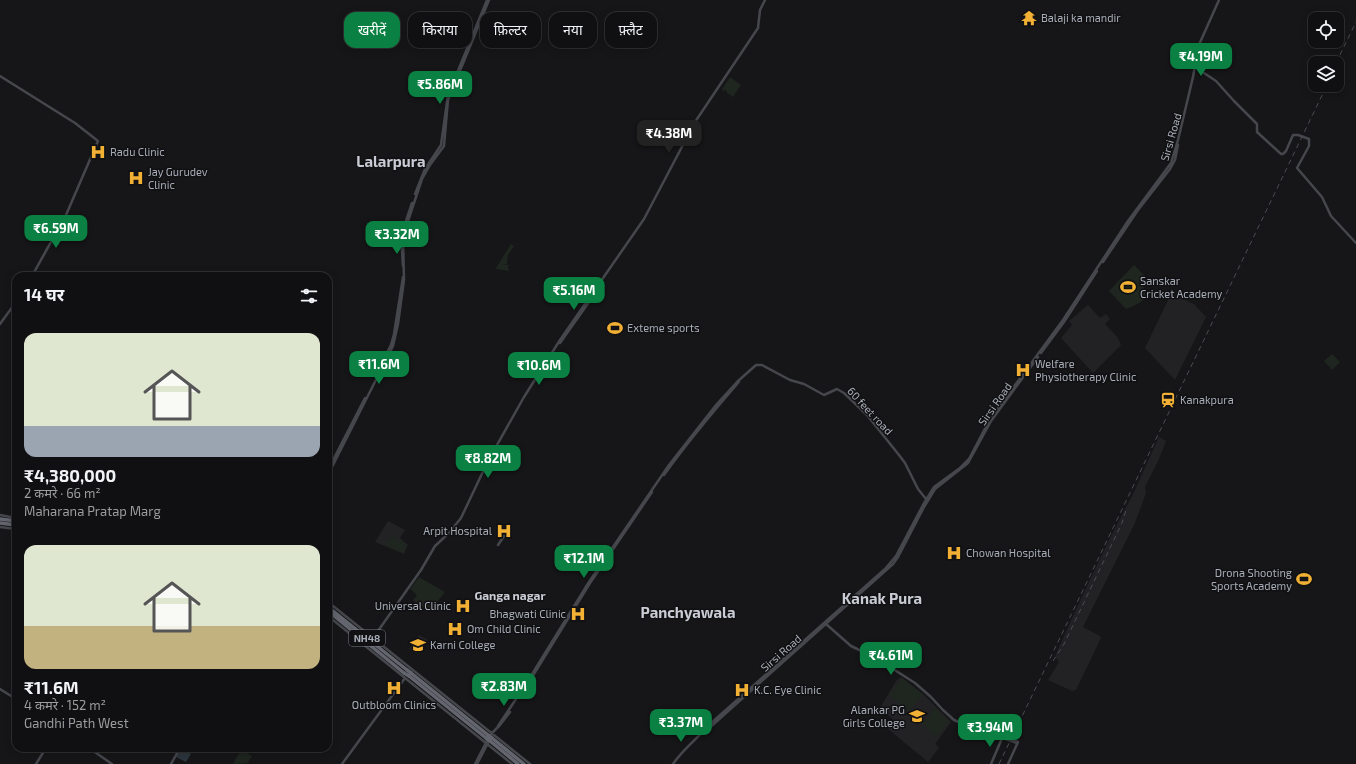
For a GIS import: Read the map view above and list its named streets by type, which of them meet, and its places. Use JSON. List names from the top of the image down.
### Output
{
  "streets": {
    "highway": ["NH48"],
    "street": ["Sirsi Road", "60 feet road"]
  },
  "crossings": [
    ["Sirsi Road", "60 feet road"]
  ],
  "districts": [
    "Lalarpura",
    "Ganga nagar",
    "Kanak Pura",
    "Panchyawala"
  ],
  "places": {
    "temple": ["Balaji ka mandir"],
    "hospital": [
      "Radu Clinic",
      "Jay Gurudev Clinic",
      "Welfare Physiotherapy Clinic",
      "Arpit Hospital",
      "Chowan Hospital",
      "Universal Clinic",
      "Bhagwati Clinic",
      "Om Child Clinic",
      "Outbloom Clinics",
      "K.C. Eye Clinic"
    ],
    "sports": ["Sanskar Cricket Academy", "Exteme sports", "Drona Shooting Sports Academy"],
    "station": ["Kanakpura"],
    "school or university": ["Karni College", "Alankar PG Girls College"]
  },
  "page": {
    "chip": [
      "खरीदें",
      "किराया",
      "फ़िल्टर",
      "नया",
      "फ़्लैट"
    ],
    "price": [
      "₹4.19M",
      "₹5.86M",
      "₹4.38M",
      "₹6.59M",
      "₹3.32M",
      "₹5.16M",
      "₹11.6M",
      "₹10.6M",
      "₹8.82M",
      "₹12.1M",
      "₹4.61M",
      "₹2.83M",
      "₹3.37M",
      "₹3.94M"
    ],
    "heading": "14 घर",
    "list": [
      {
        "name": "₹4,380,000",
        "note": "2 कमरे · 66 m² · Maharana Pratap Marg"
      },
      {
        "name": "₹11.6M",
        "note": "4 कमरे · 152 m² · Gandhi Path West"
      }
    ]
  }
}
